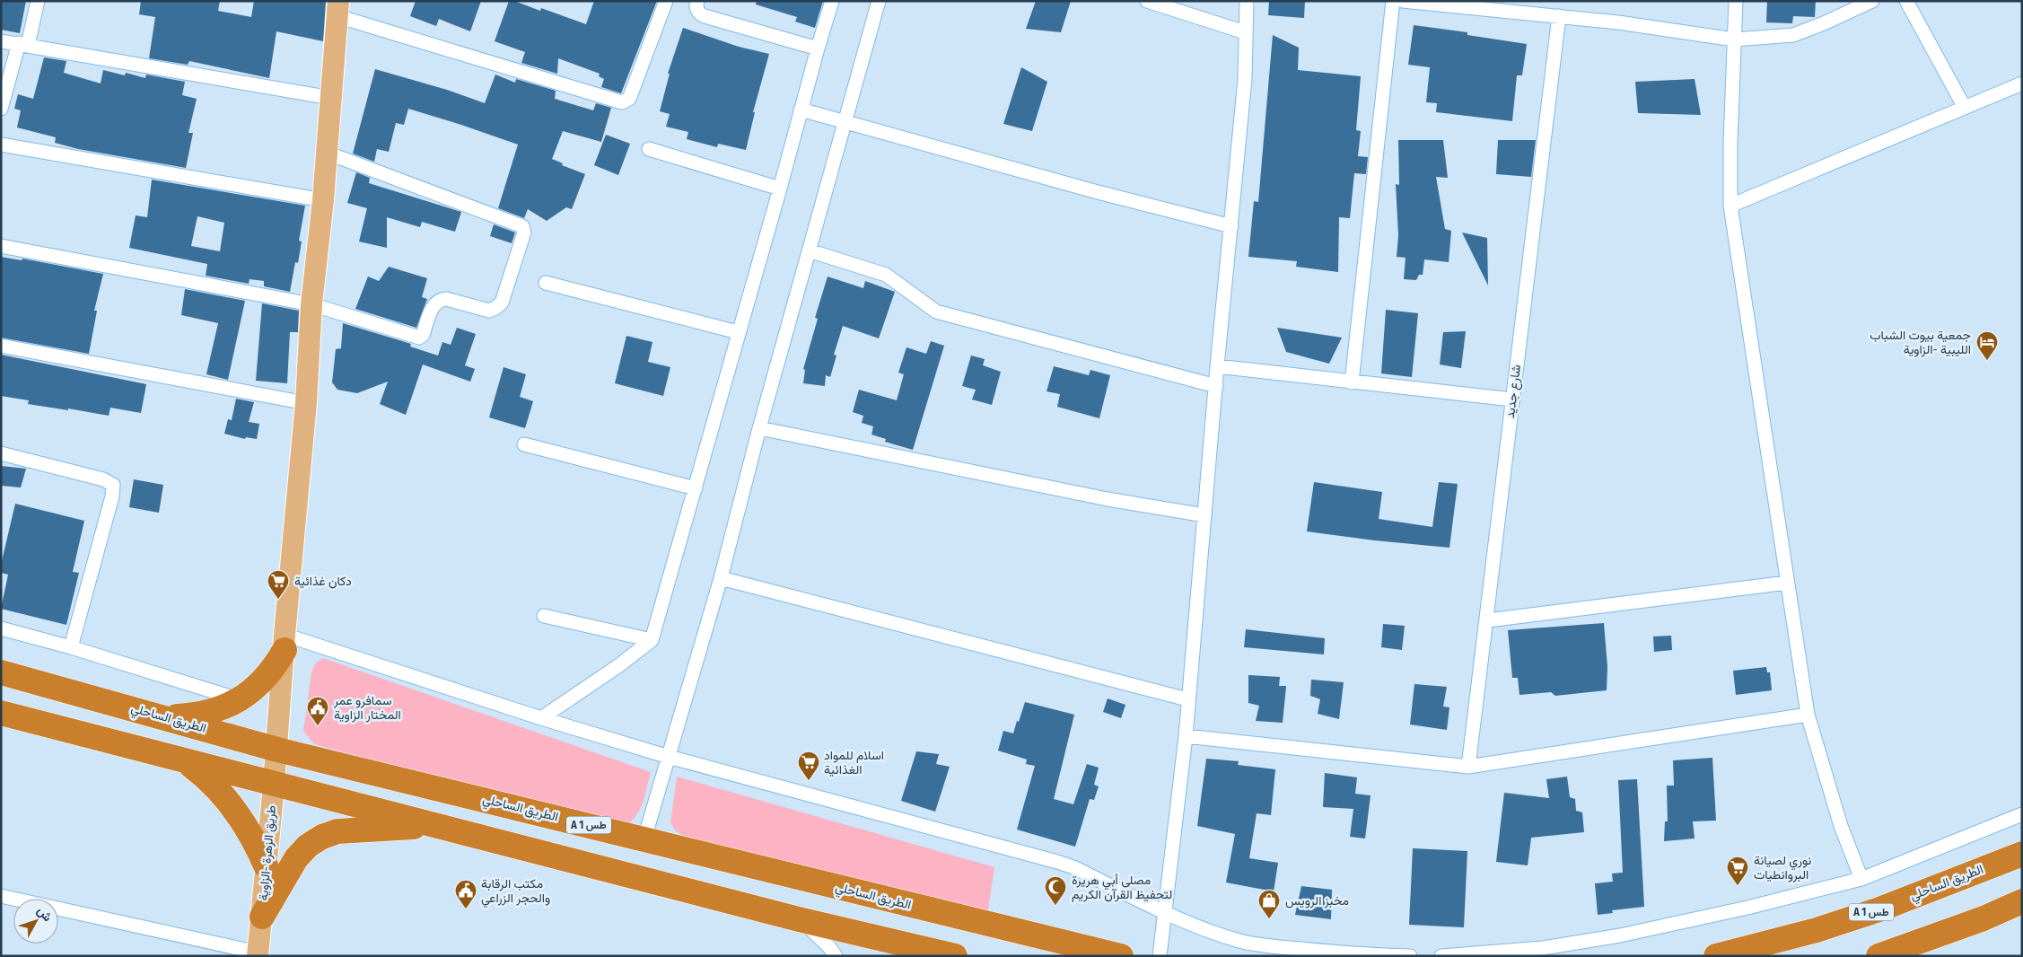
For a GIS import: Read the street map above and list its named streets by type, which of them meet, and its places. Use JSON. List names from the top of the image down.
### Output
{
  "streets": {
    "highway": ["الطريق الساحلي", "A 1 طس"],
    "main road": ["طريق الزهرة -الزاوية"],
    "street": ["شارع جديد"]
  },
  "crossings": [
    ["الطريق الساحلي", "طريق الزهرة -الزاوية"]
  ],
  "places": {
    "hotel": ["جمعية بيوت الشباب الليبية -الزاوية"],
    "supermarket": ["دكان غذائية", "اسلام للمواد الغذائية", "نوري لصيانة البروانطيات"],
    "public building": ["سمافرو عمر المختار الزاوية", "مكتب الرقابة والحجر الزراعي"],
    "mosque": ["مصلى أبي هريرة لتحفيظ القرآن الكريم"],
    "shop": ["مخبز الرويس"]
  },
  "north": "top right"
}
